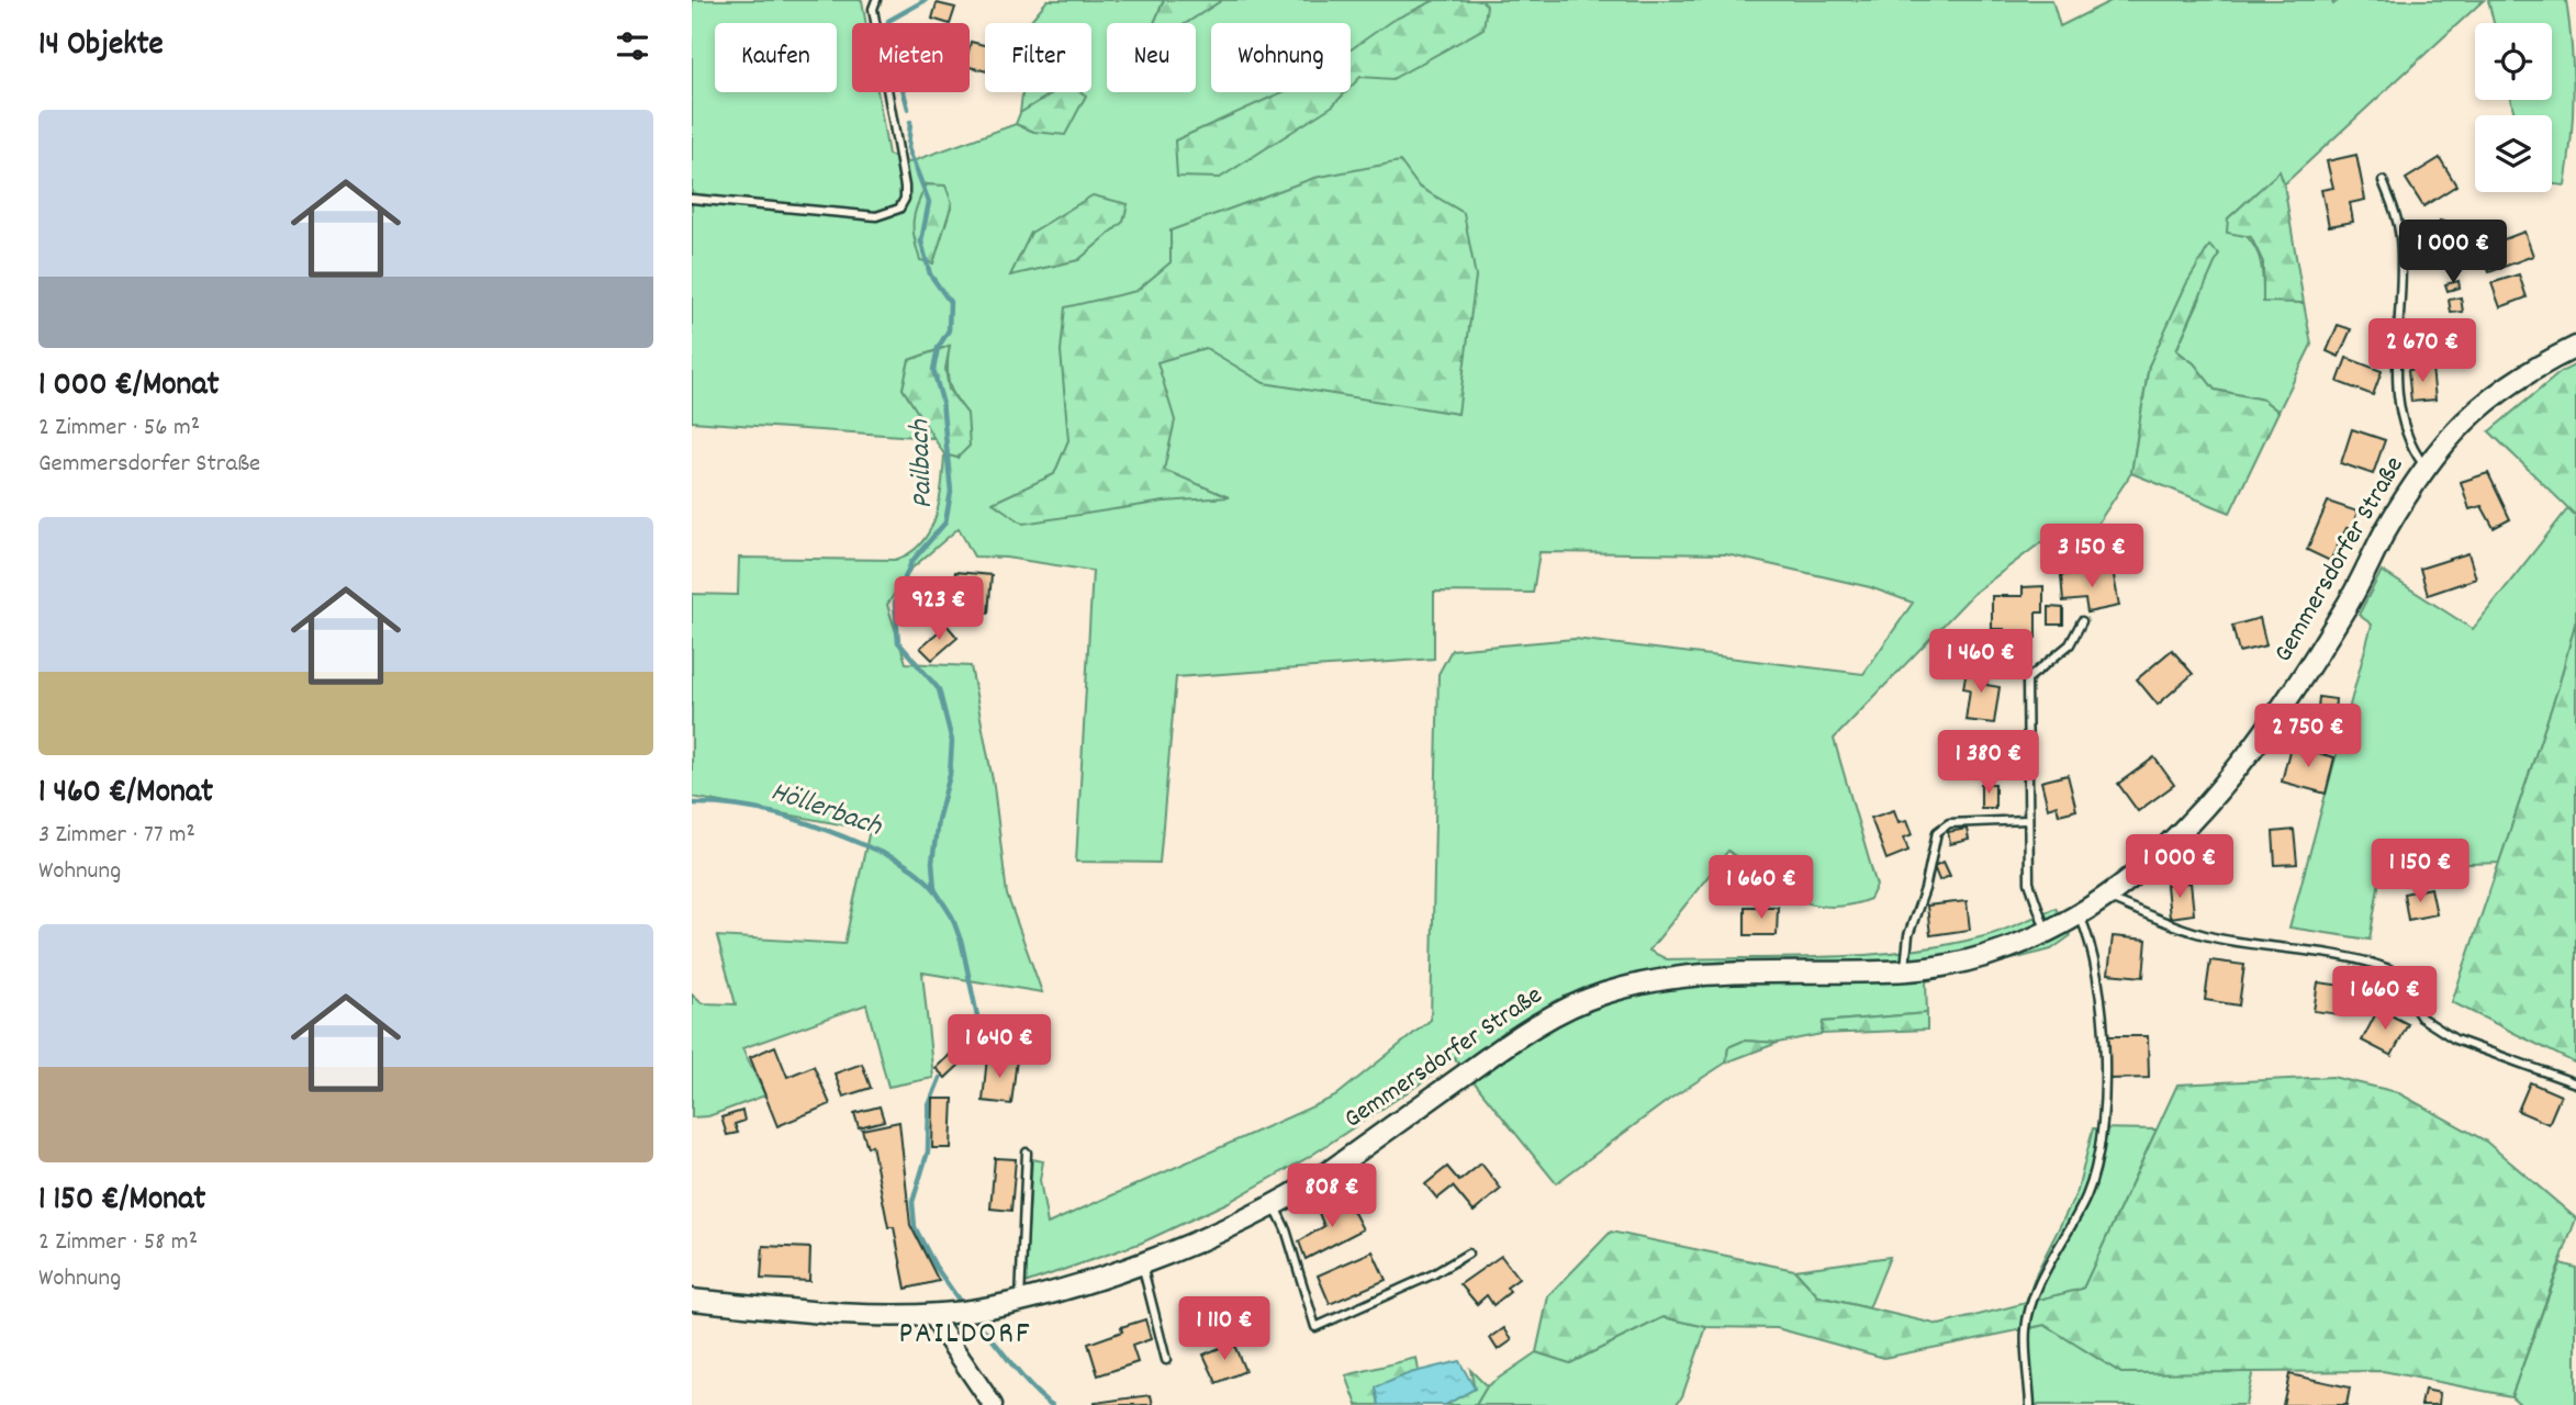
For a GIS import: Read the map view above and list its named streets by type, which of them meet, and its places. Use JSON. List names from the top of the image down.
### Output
{
  "streets": {
    "main road": ["Gemmersdorfer Straße"]
  },
  "districts": ["PAILDORF"],
  "water": ["Pailbach", "Höllerbach"],
  "page": {
    "heading": "14 Objekte",
    "chip": [
      "Kaufen",
      "Mieten",
      "Filter",
      "Neu",
      "Wohnung"
    ],
    "list": [
      {
        "name": "1 000 €/Monat",
        "note": "2 Zimmer · 56 m² · Gemmersdorfer Straße"
      },
      {
        "name": "1 460 €/Monat",
        "note": "3 Zimmer · 77 m² · Wohnung"
      },
      {
        "name": "1 150 €/Monat",
        "note": "2 Zimmer · 58 m² · Wohnung"
      }
    ],
    "price": [
      "1 000 €",
      "2 670 €",
      "3 150 €",
      "923 €",
      "1 460 €",
      "2 750 €",
      "1 380 €",
      "1 000 €",
      "1 150 €",
      "1 660 €",
      "1 660 €",
      "1 640 €",
      "808 €",
      "1 110 €"
    ]
  }
}
